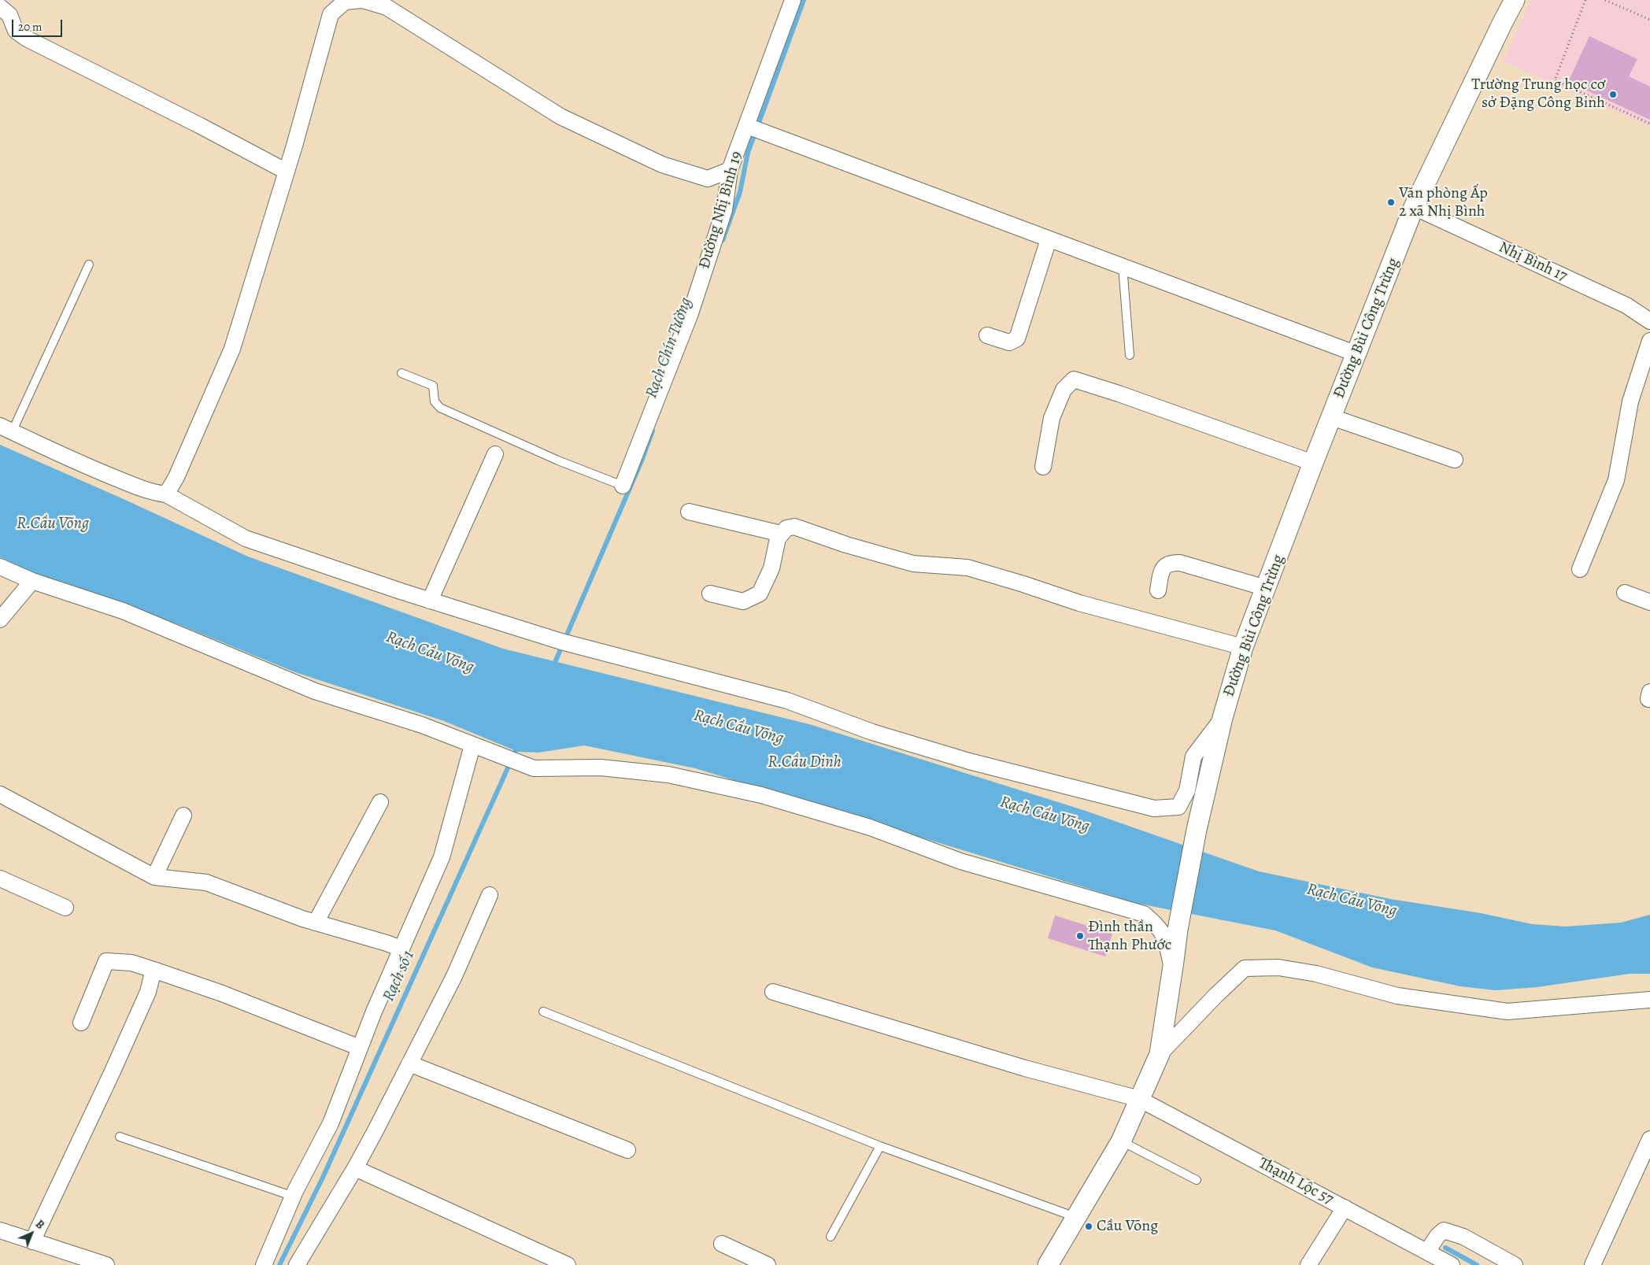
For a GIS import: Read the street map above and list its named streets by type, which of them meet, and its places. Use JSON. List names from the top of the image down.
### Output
{
  "streets": {
    "street": [
      "Đường Nhị Bình 19",
      "Nhị Bình 17",
      "Đường Bùi Công Trừng",
      "Thạnh Lộc 57"
    ]
  },
  "crossings": [
    ["Nhị Bình 17", "Đường Bùi Công Trừng"],
    ["Đường Bùi Công Trừng", "Thạnh Lộc 57"]
  ],
  "water": [
    "Rạch Chín Tường",
    "R.Cầu Võng",
    "Rạch Cầu Võng",
    "R.Cầu Dinh",
    "Rạch số 1"
  ],
  "places": [
    "Trường Trung học cơ sở Đặng Công Bỉnh",
    "Văn phòng Ấp 2 xã Nhị Bình",
    "Đình thần Thạnh Phước",
    "Cầu Võng"
  ],
  "scale_bar": "20 m",
  "north": "top right"
}
